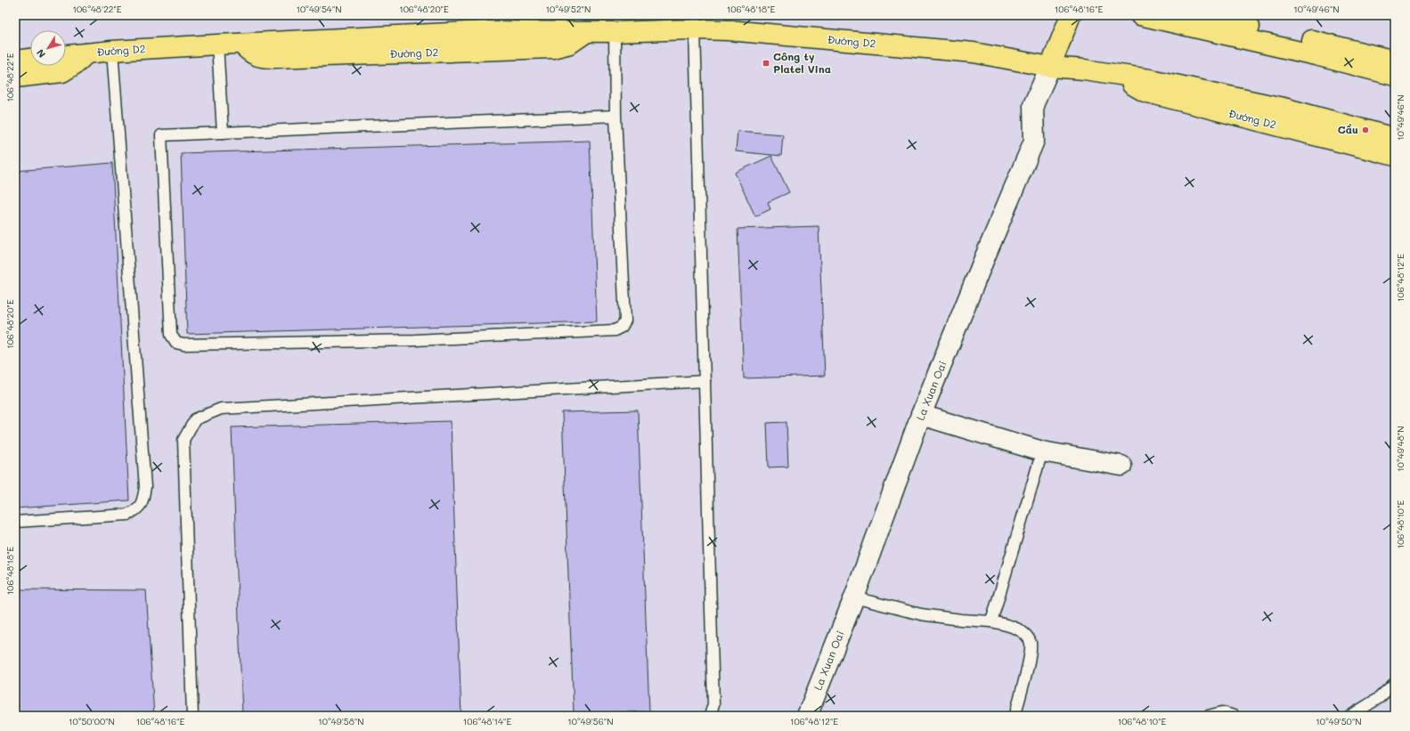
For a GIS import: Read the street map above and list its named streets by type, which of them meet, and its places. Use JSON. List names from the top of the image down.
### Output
{
  "streets": {
    "main road": ["Đường D2", "La Xuan Oai"]
  },
  "crossings": [
    ["Đường D2", "La Xuan Oai"]
  ],
  "places": {
    "transit": ["Công ty Platel Vina"],
    "other": ["Cầu"]
  },
  "north": "bottom left",
  "coordinates": [
    "106°48'22\"E",
    "10°49'54\"N",
    "106°48'20\"E",
    "10°49'52\"N",
    "106°48'18\"E",
    "106°48'16\"E",
    "10°49'46\"N",
    "106°48'12\"E",
    "10°49'48\"N",
    "106°48'10\"E",
    "10°50'00\"N",
    "10°49'58\"N",
    "106°48'14\"E",
    "10°49'56\"N",
    "10°49'50\"N"
  ]
}
